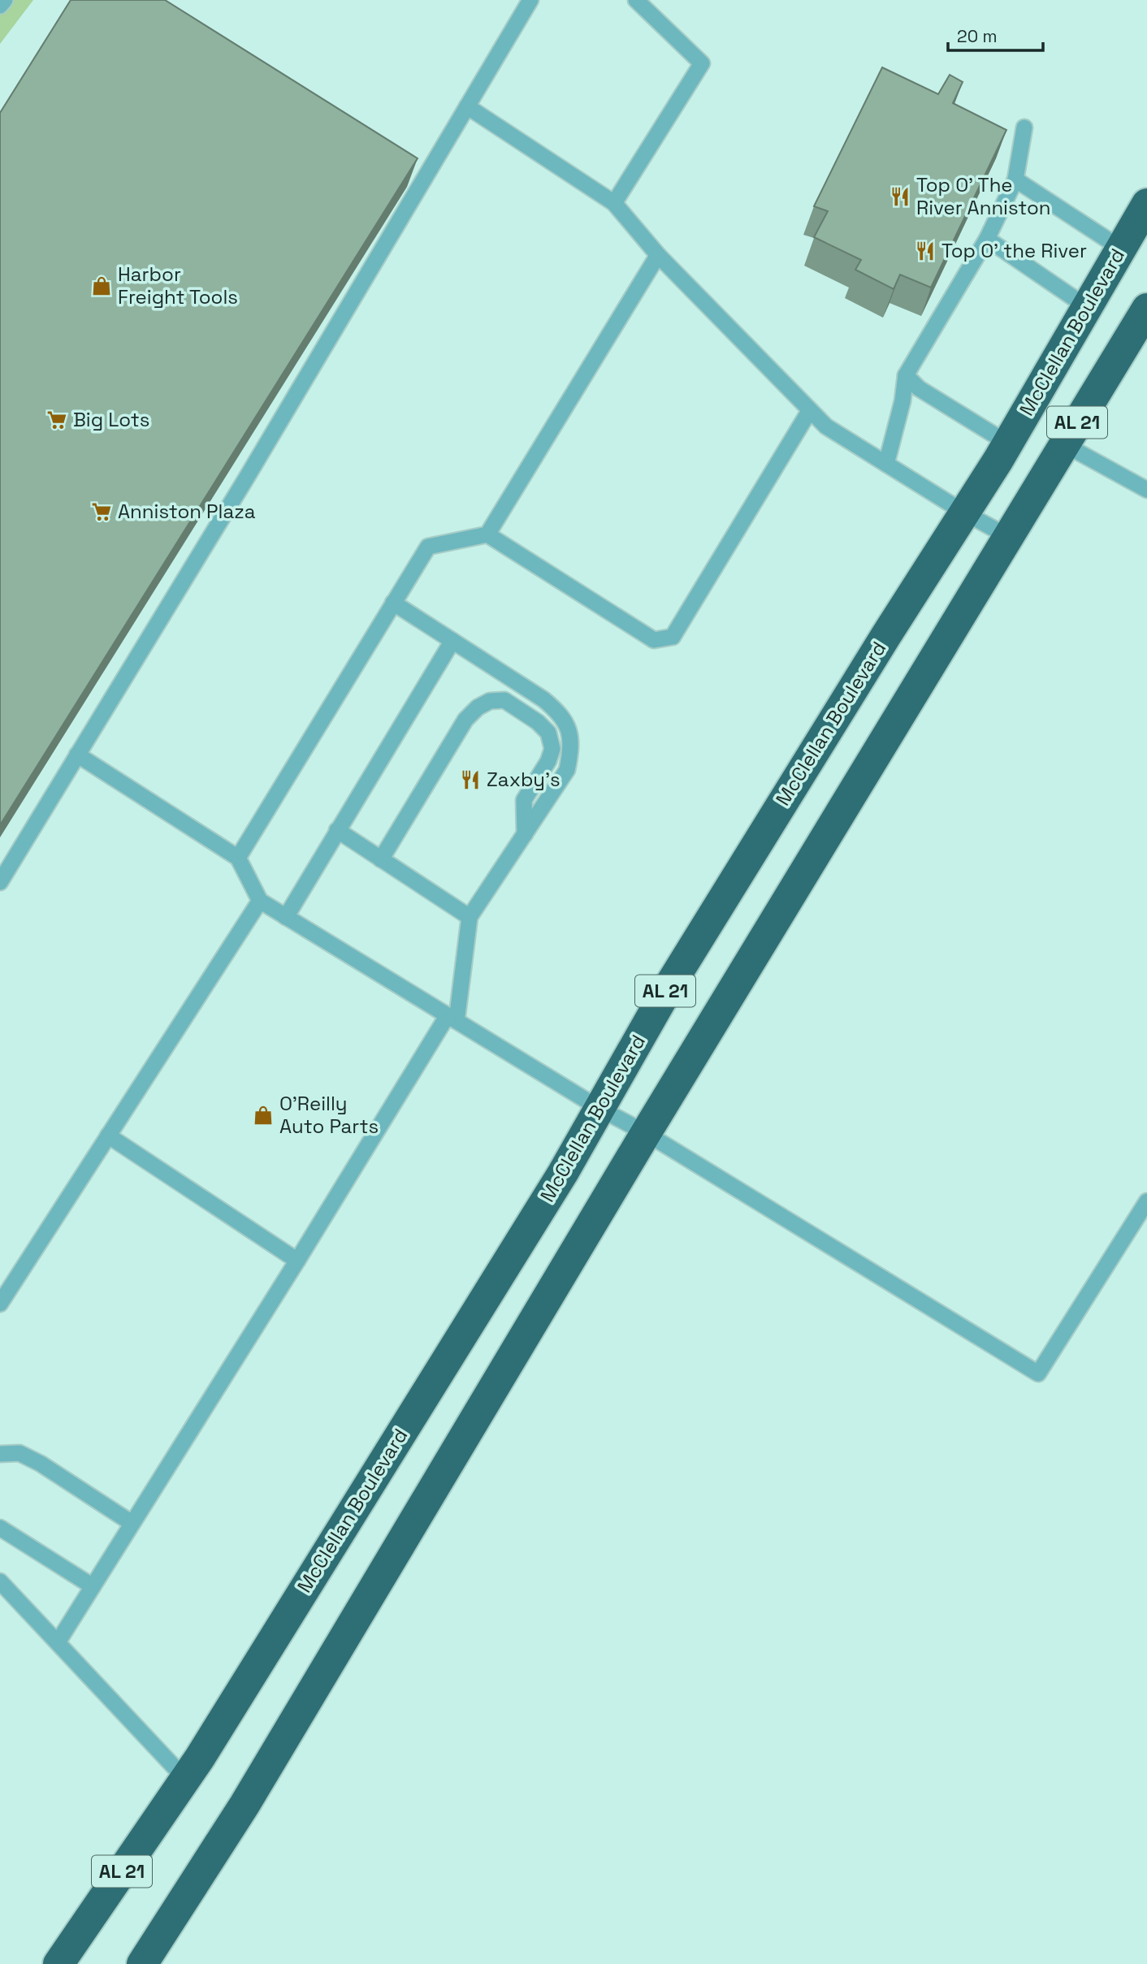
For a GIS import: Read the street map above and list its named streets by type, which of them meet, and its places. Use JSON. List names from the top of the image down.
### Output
{
  "streets": {
    "highway": ["McClellan Boulevard", "AL 21"]
  },
  "places": {
    "restaurant": ["Top O' The River Anniston", "Top O' the River", "Zaxby's"],
    "shop": ["Harbor Freight Tools", "O'Reilly Auto Parts"],
    "supermarket": ["Big Lots", "Anniston Plaza"]
  },
  "scale_bar": "20 m"
}
